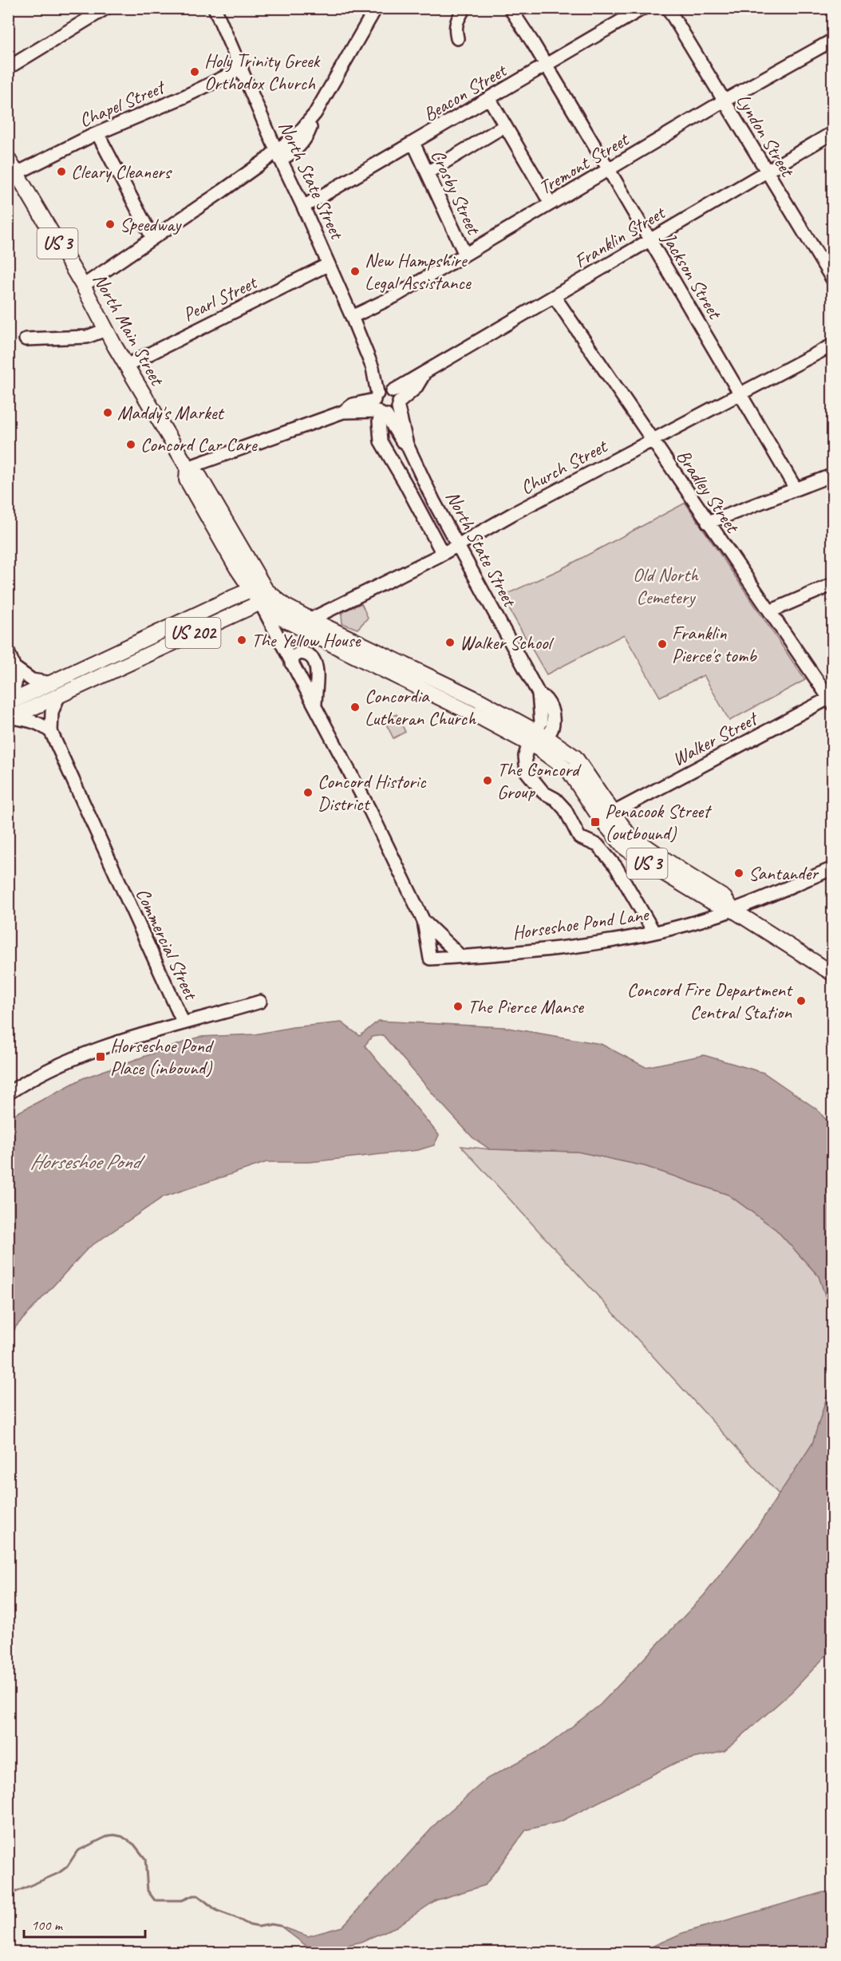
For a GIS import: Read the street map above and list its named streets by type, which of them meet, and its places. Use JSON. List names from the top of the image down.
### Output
{
  "streets": {
    "main road": ["US 3", "North Main Street", "US 202"],
    "street": [
      "Beacon Street",
      "Chapel Street",
      "Lyndon Street",
      "Tremont Street",
      "North State Street",
      "Crosby Street",
      "Franklin Street",
      "Jackson Street",
      "Pearl Street",
      "Church Street",
      "Bradley Street",
      "Walker Street",
      "Horseshoe Pond Lane",
      "Commercial Street"
    ]
  },
  "crossings": [
    ["Beacon Street", "North State Street"],
    ["Beacon Street", "Crosby Street"],
    ["Beacon Street", "Jackson Street"],
    ["Chapel Street", "North State Street"],
    ["Chapel Street", "North Main Street"],
    ["Lyndon Street", "Tremont Street"],
    ["Lyndon Street", "Franklin Street"],
    ["Tremont Street", "North State Street"],
    ["Tremont Street", "Crosby Street"],
    ["Tremont Street", "Jackson Street"],
    ["North State Street", "Franklin Street"],
    ["North State Street", "US 3"],
    ["North State Street", "Pearl Street"],
    ["North State Street", "Church Street"],
    ["Franklin Street", "Jackson Street"],
    ["Franklin Street", "North Main Street"],
    ["Franklin Street", "Bradley Street"],
    ["US 3", "North Main Street"],
    ["US 3", "Church Street"],
    ["US 3", "US 202"],
    ["US 3", "Walker Street"],
    ["US 3", "Horseshoe Pond Lane"],
    ["Jackson Street", "Church Street"],
    ["Pearl Street", "North Main Street"],
    ["North Main Street", "US 202"],
    ["North Main Street", "Horseshoe Pond Lane"],
    ["Church Street", "Bradley Street"],
    ["Bradley Street", "Walker Street"]
  ],
  "water": ["Horseshoe Pond"],
  "parks": ["Old North Cemetery"],
  "places": {
    "other": [
      "Holy Trinity Greek Orthodox Church",
      "Cleary Cleaners",
      "Speedway",
      "New Hampshire Legal Assistance",
      "Maddy's Market",
      "Concord Car Care",
      "The Yellow House",
      "Walker School",
      "Franklin Pierce's tomb",
      "Concordia Lutheran Church",
      "The Concord Group",
      "Concord Historic District",
      "Santander",
      "Concord Fire Department Central Station",
      "The Pierce Manse"
    ],
    "transit": ["Penacook Street (outbound)", "Horseshoe Pond Place (inbound)"]
  },
  "scale_bar": "100 m"
}
